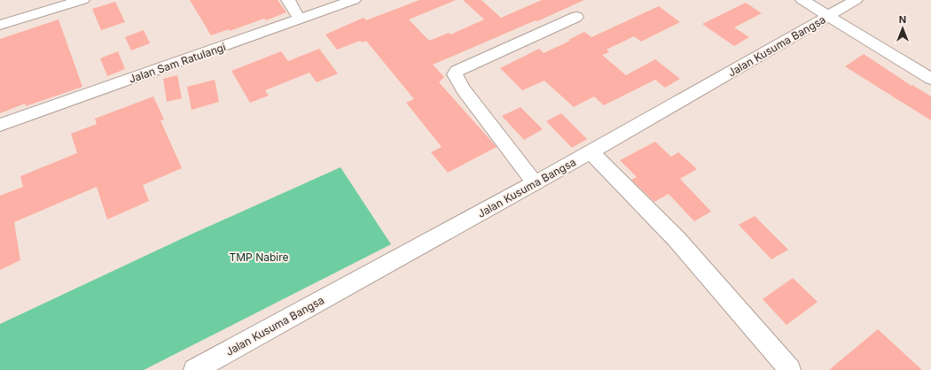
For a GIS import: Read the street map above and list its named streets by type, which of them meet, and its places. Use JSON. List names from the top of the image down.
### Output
{
  "streets": {
    "street": ["Jalan Kusuma Bangsa", "Jalan Sam Ratulangi"]
  },
  "parks": ["TMP Nabire"],
  "north": "top"
}
